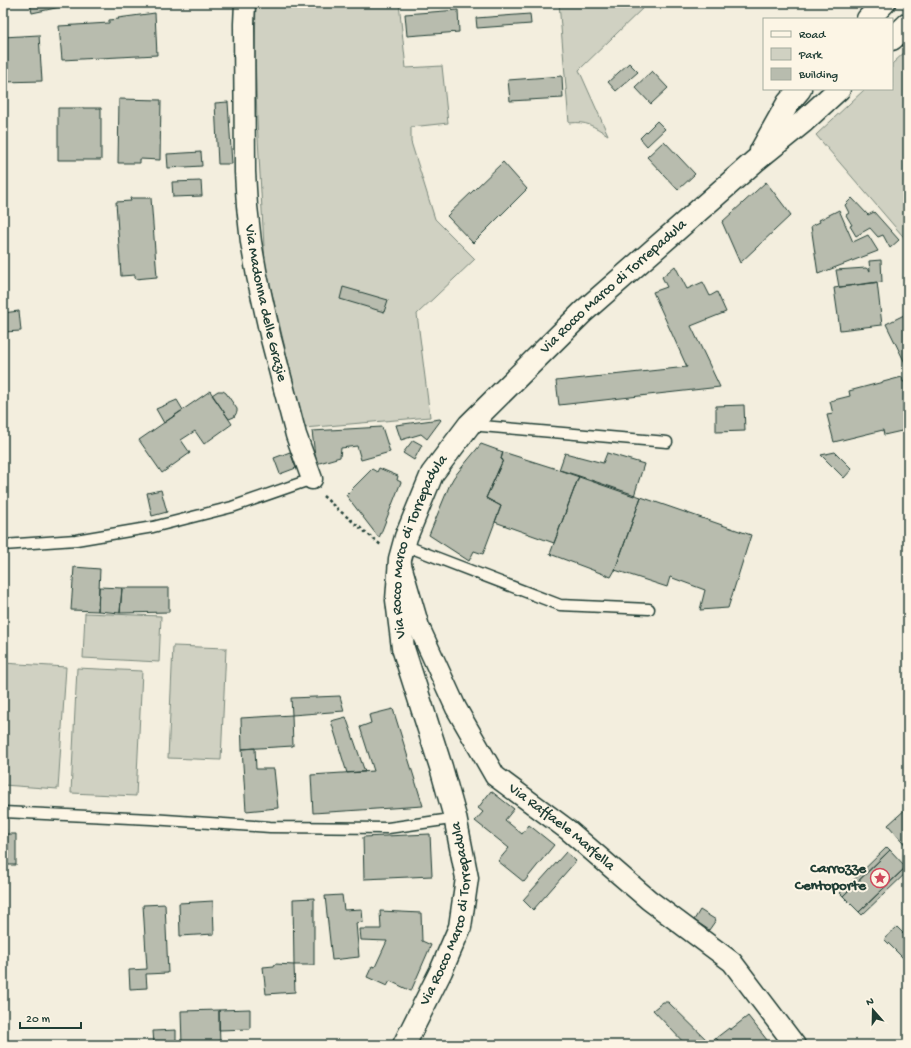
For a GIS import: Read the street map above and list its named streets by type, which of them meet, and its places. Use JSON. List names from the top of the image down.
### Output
{
  "streets": {
    "main road": ["Via Rocco Marco di Torrepadula"],
    "street": ["Via Madonna delle Grazie", "Via Raffaele Marfella"]
  },
  "crossings": [
    ["Via Rocco Marco di Torrepadula", "Via Raffaele Marfella"]
  ],
  "places": {
    "place": ["Carrozze Centoporte"]
  },
  "legend": ["Road", "Park", "Building"],
  "scale_bar": "20 m",
  "north": "top"
}
